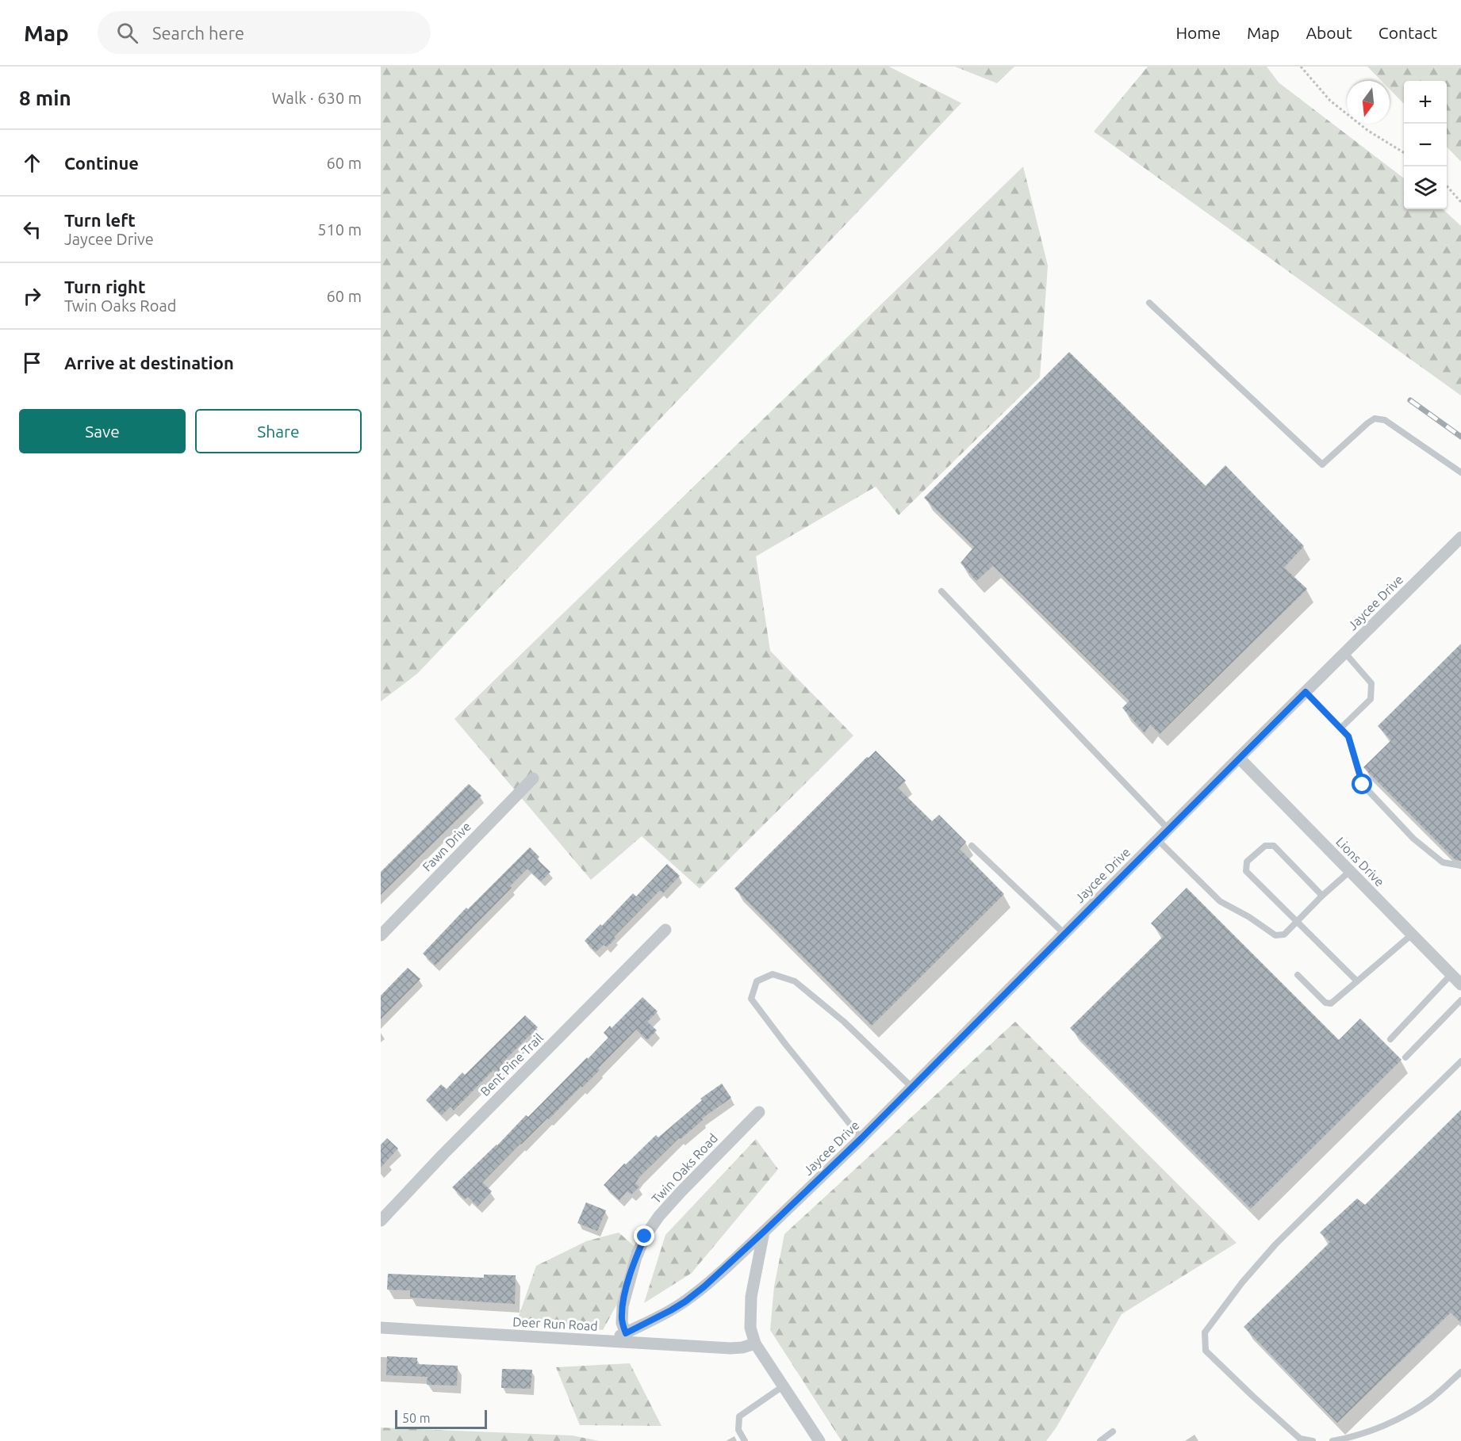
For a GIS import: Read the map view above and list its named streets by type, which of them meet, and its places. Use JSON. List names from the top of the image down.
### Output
{
  "streets": {
    "street": [
      "Jaycee Drive",
      "Fawn Drive",
      "Lions Drive",
      "Bent Pine Trail",
      "Twin Oaks Road",
      "Deer Run Road"
    ]
  },
  "crossings": [
    ["Jaycee Drive", "Lions Drive"],
    ["Jaycee Drive", "Twin Oaks Road"],
    ["Jaycee Drive", "Deer Run Road"]
  ],
  "scale_bar": "50 m",
  "north": "bottom",
  "page": {
    "header": "Map",
    "search": "Search here",
    "nav": [
      "Home",
      "Map",
      "About",
      "Contact"
    ],
    "heading": ["8 min", "Walk · 630 m"],
    "map_buttons": ["+", "−"],
    "list": [
      ["Continue", "60 m"],
      ["Turn left", "Jaycee Drive", "510 m"],
      ["Turn right", "Twin Oaks Road", "60 m"],
      "Arrive at destination"
    ],
    "buttons": ["Save", "Share"],
    "scale": "50 m"
  }
}
